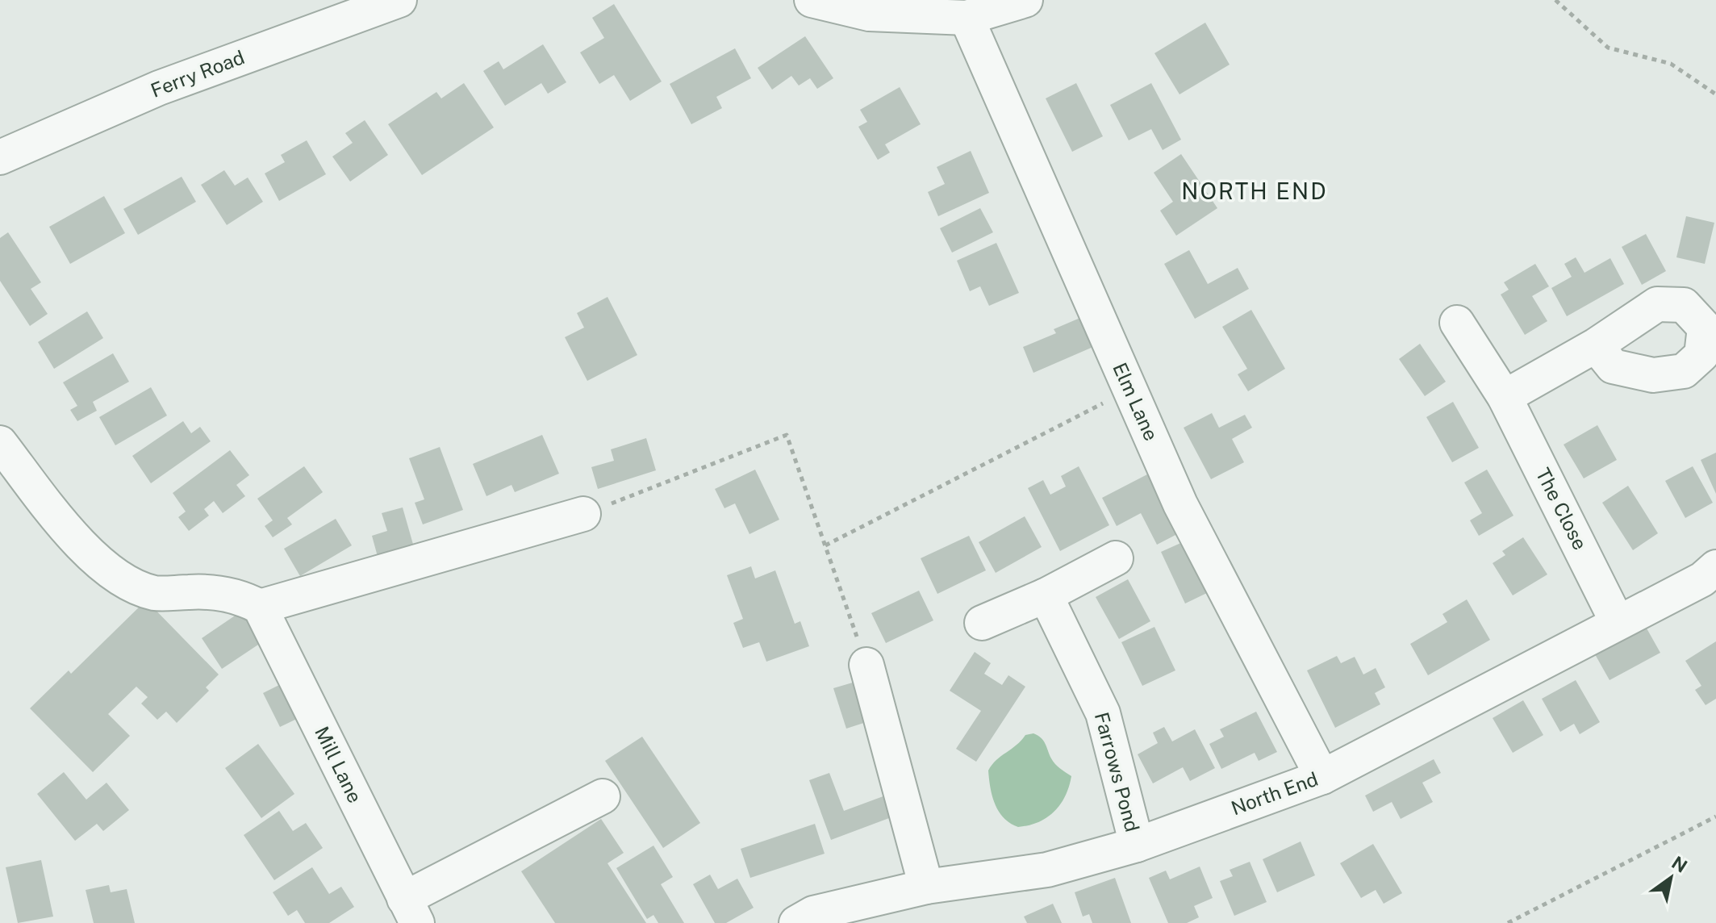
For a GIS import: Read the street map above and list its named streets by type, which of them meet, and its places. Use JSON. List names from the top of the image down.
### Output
{
  "streets": {
    "street": [
      "Ferry Road",
      "Elm Lane",
      "The Close",
      "Mill Lane",
      "Farrows Pond",
      "North End"
    ]
  },
  "crossings": [
    ["Elm Lane", "North End"],
    ["The Close", "North End"],
    ["Farrows Pond", "North End"]
  ],
  "districts": ["NORTH END"],
  "north": "top right"
}
